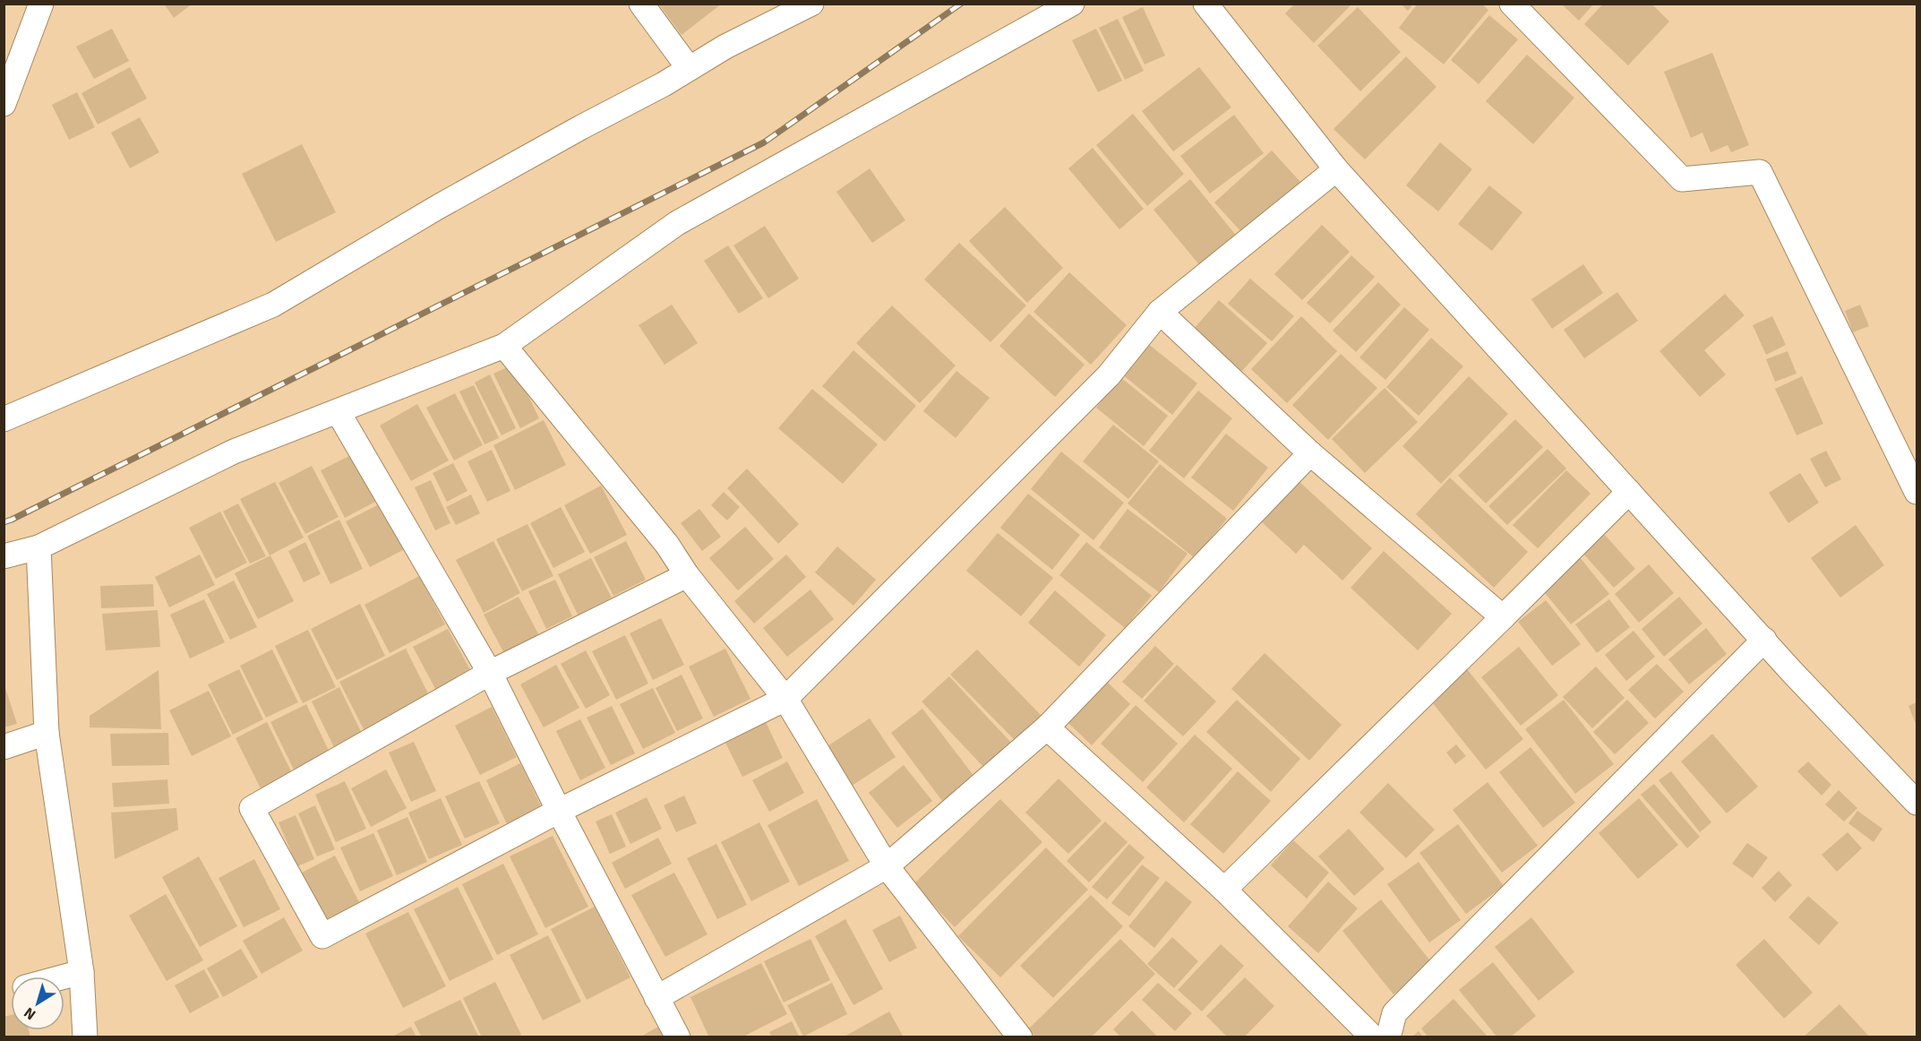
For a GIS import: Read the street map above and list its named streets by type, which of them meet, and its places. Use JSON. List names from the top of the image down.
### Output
{
  "north": "bottom left"
}
